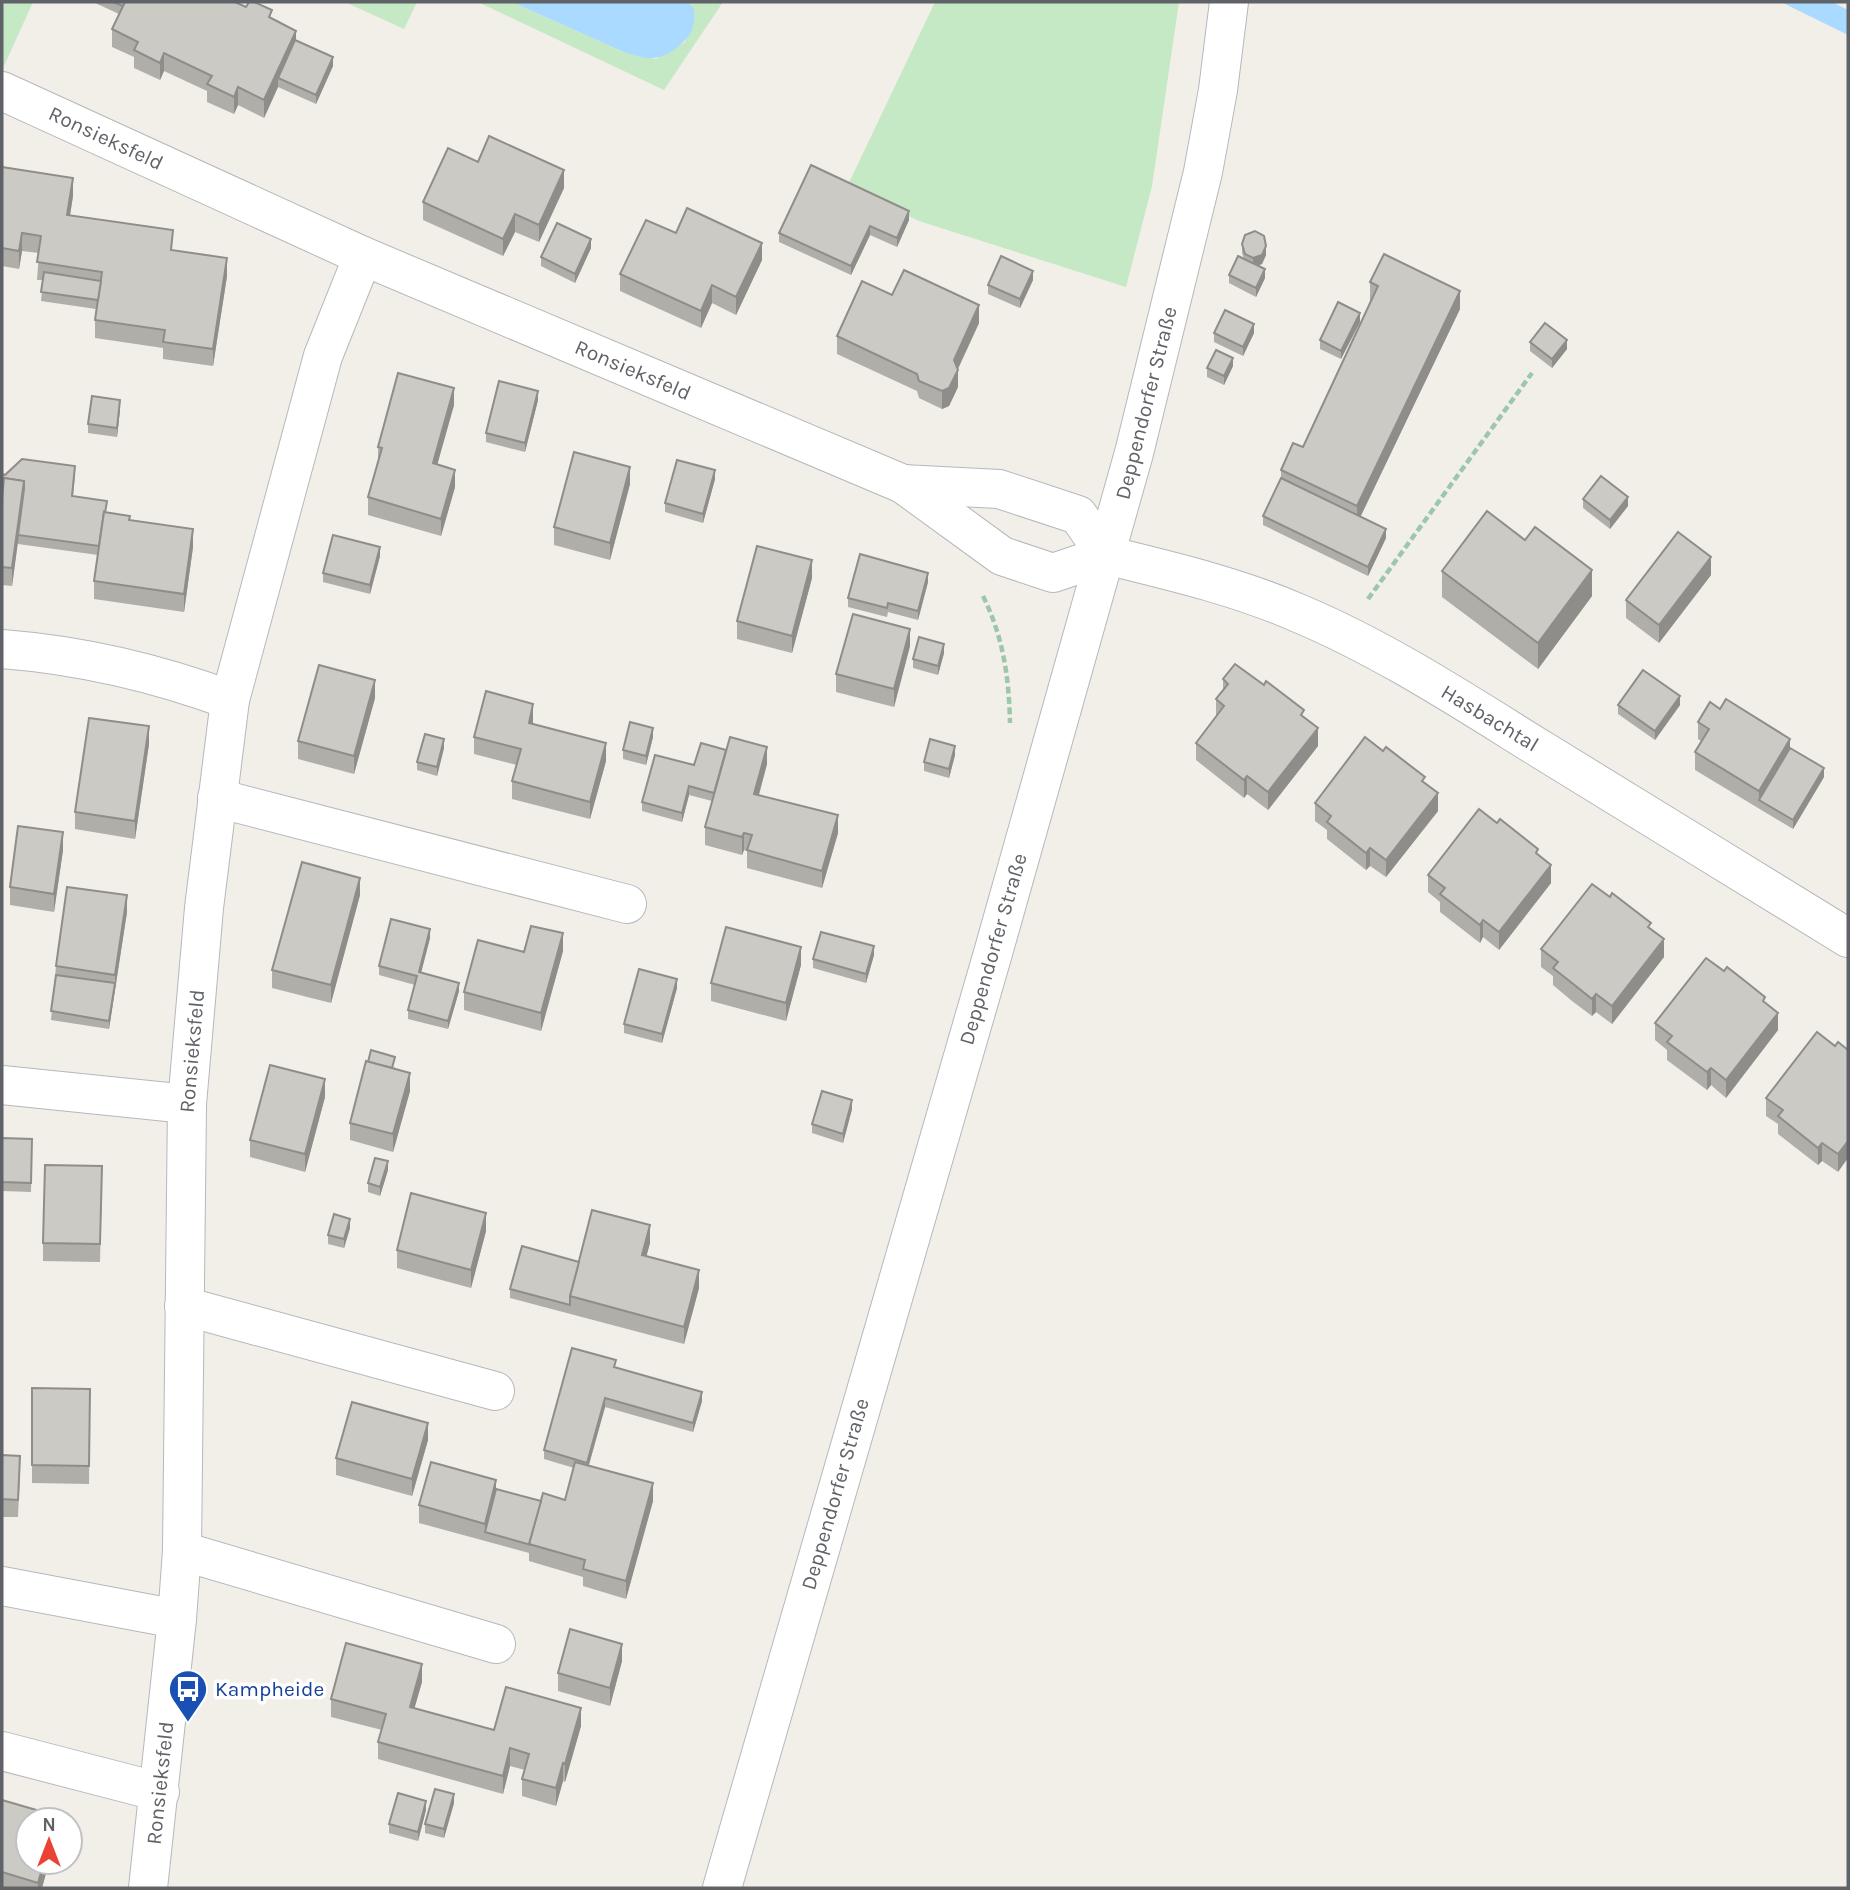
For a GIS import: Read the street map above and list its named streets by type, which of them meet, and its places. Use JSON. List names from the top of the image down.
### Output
{
  "streets": {
    "street": ["Ronsieksfeld", "Deppendorfer Straße", "Hasbachtal"]
  },
  "crossings": [
    ["Ronsieksfeld", "Deppendorfer Straße"],
    ["Ronsieksfeld", "Hasbachtal"],
    ["Deppendorfer Straße", "Hasbachtal"]
  ],
  "places": {
    "bus stop": ["Kampheide"]
  },
  "north": "top"
}
